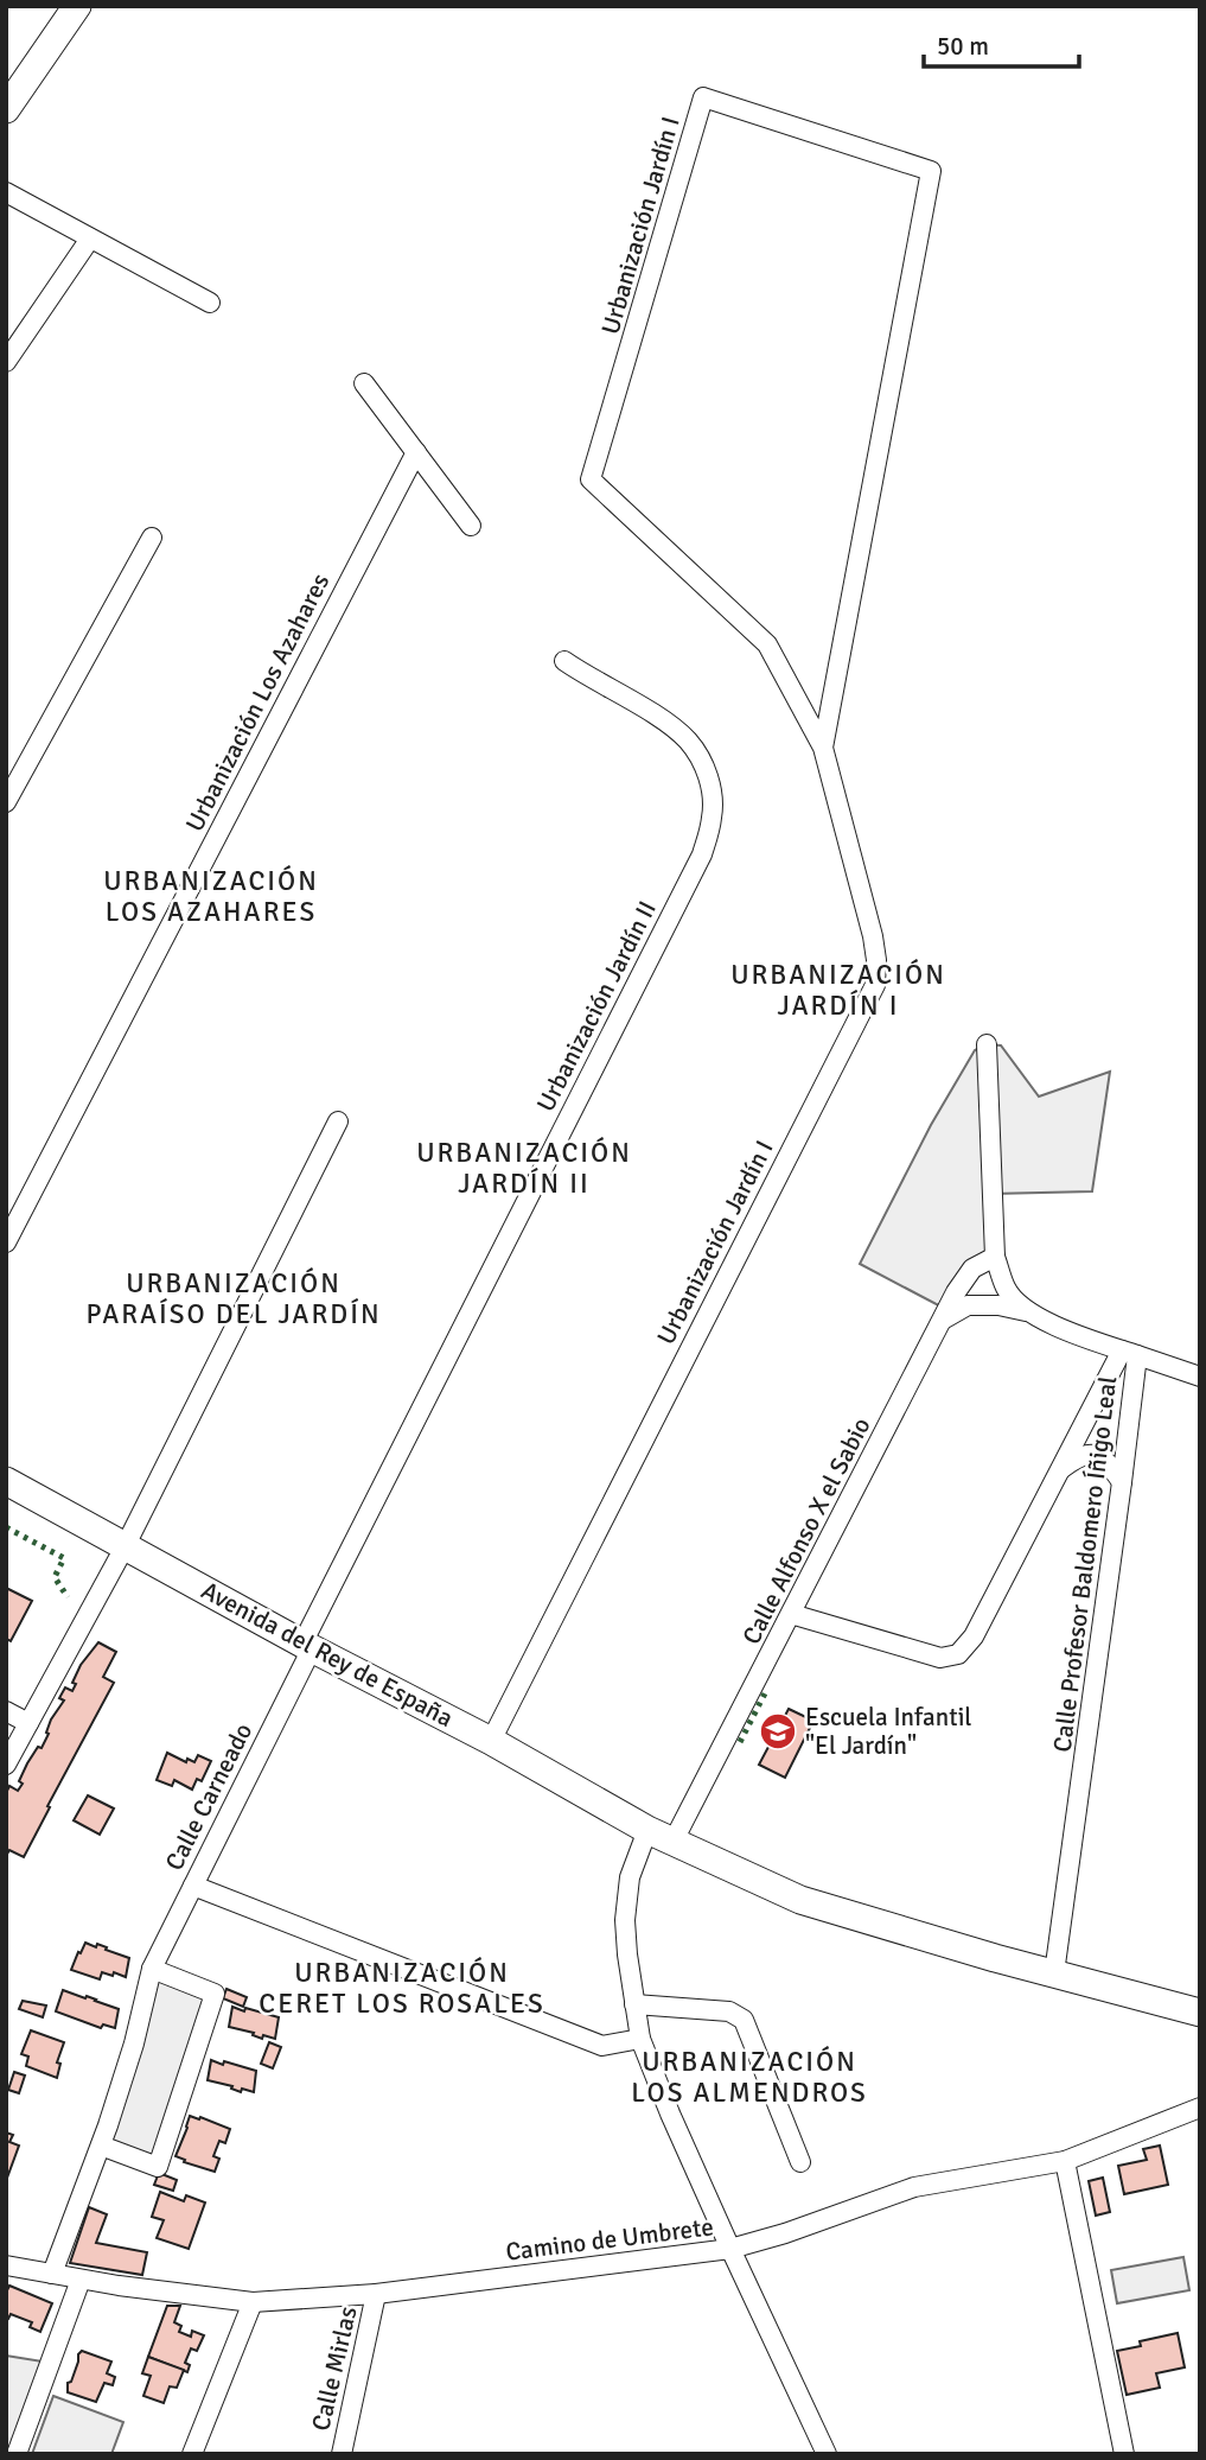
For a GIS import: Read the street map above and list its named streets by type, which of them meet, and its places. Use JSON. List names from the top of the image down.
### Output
{
  "streets": {
    "main road": ["Avenida del Rey de España"],
    "street": [
      "Urbanización Jardín I",
      "Urbanización Los Azahares",
      "Urbanización Jardín II",
      "Calle Alfonso X el Sabio",
      "Calle Profesor Baldomero Íñigo Leal",
      "Calle Carneado",
      "Camino de Umbrete",
      "Calle Mirlas"
    ]
  },
  "crossings": [
    ["Urbanización Jardín I", "Avenida del Rey de España"],
    ["Urbanización Jardín II", "Avenida del Rey de España"],
    ["Urbanización Jardín II", "Calle Carneado"],
    ["Calle Alfonso X el Sabio", "Calle Profesor Baldomero Íñigo Leal"],
    ["Calle Alfonso X el Sabio", "Avenida del Rey de España"],
    ["Calle Profesor Baldomero Íñigo Leal", "Avenida del Rey de España"],
    ["Avenida del Rey de España", "Calle Carneado"],
    ["Calle Carneado", "Camino de Umbrete"],
    ["Camino de Umbrete", "Calle Mirlas"]
  ],
  "districts": [
    "URBANIZACIÓN LOS AZAHARES",
    "URBANIZACIÓN JARDÍN I",
    "URBANIZACIÓN JARDÍN II",
    "URBANIZACIÓN PARAÍSO DEL JARDÍN",
    "URBANIZACIÓN CERET LOS ROSALES",
    "URBANIZACIÓN LOS ALMENDROS"
  ],
  "places": {
    "school or university": ["Escuela Infantil \"El Jardín\""]
  },
  "scale_bar": "50 m"
}
